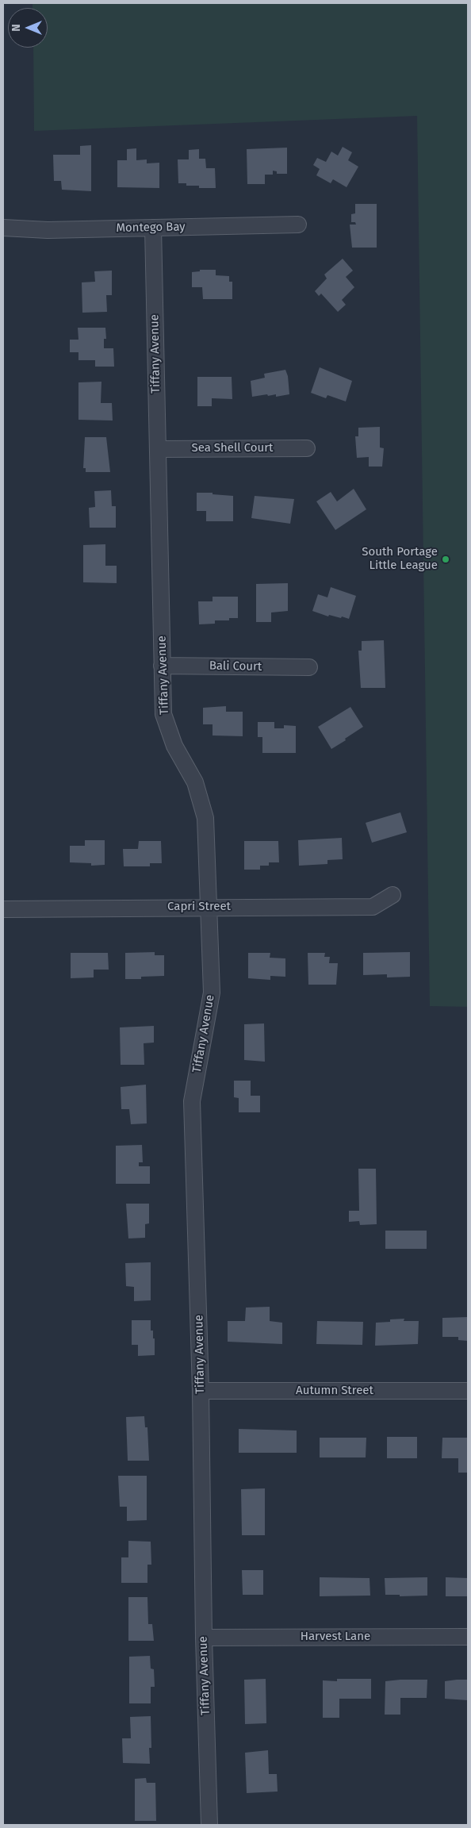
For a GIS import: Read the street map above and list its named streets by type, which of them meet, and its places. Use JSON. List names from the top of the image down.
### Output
{
  "streets": {
    "street": [
      "Montego Bay",
      "Tiffany Avenue",
      "Sea Shell Court",
      "Bali Court",
      "Capri Street",
      "Autumn Street",
      "Harvest Lane"
    ]
  },
  "crossings": [
    ["Montego Bay", "Tiffany Avenue"],
    ["Tiffany Avenue", "Sea Shell Court"],
    ["Tiffany Avenue", "Bali Court"],
    ["Tiffany Avenue", "Capri Street"],
    ["Tiffany Avenue", "Autumn Street"],
    ["Tiffany Avenue", "Harvest Lane"]
  ],
  "places": ["South Portage Little League"],
  "north": "left"
}
